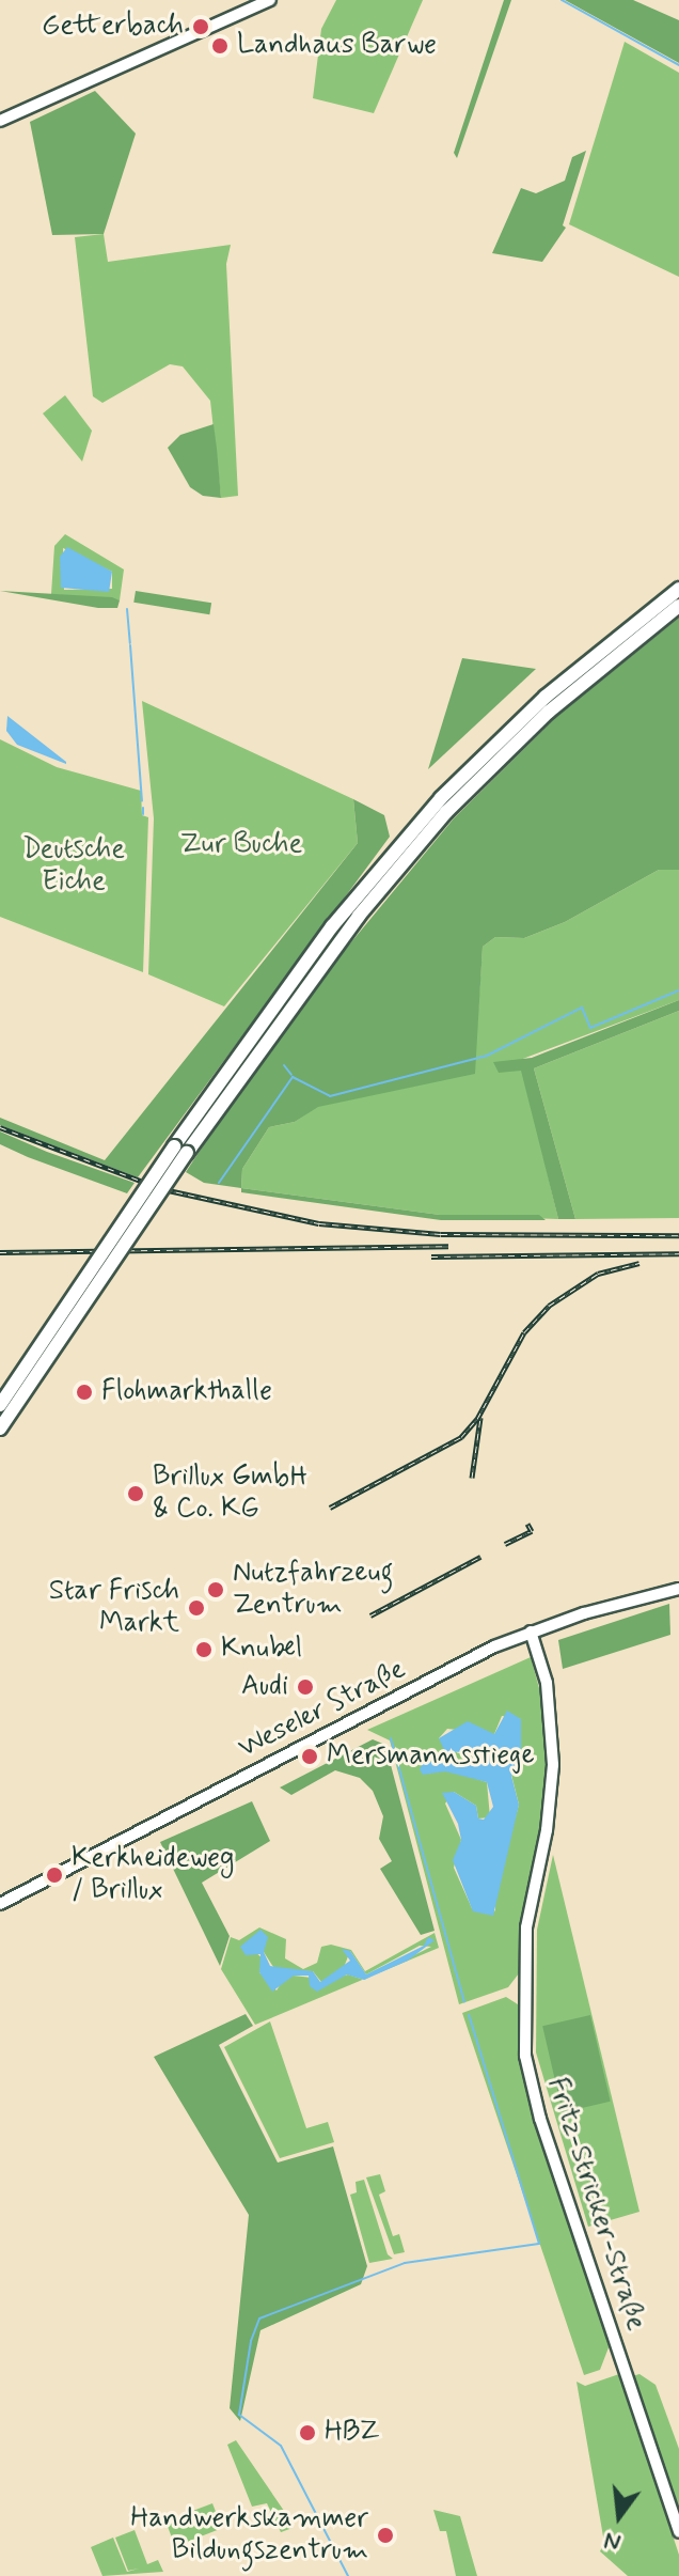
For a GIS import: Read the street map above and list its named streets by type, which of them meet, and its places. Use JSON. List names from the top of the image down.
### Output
{
  "streets": {
    "main road": ["Weseler Straße", "Fritz-Stricker-Straße"]
  },
  "crossings": [
    ["Weseler Straße", "Fritz-Stricker-Straße"]
  ],
  "parks": ["Zur Buche", "Deutsche Eiche"],
  "places": [
    "Getterbach",
    "Landhaus Barwe",
    "Flohmarkthalle",
    "Brillux GmbH & Co. KG",
    "Nutzfahrzeug Zentrum",
    "Star Frisch Markt",
    "Knubel",
    "Audi",
    "Mersmannsstiege",
    "Kerkheideweg / Brillux",
    "HBZ",
    "Handwerkskammer Bildungszentrum"
  ],
  "north": "bottom"
}
